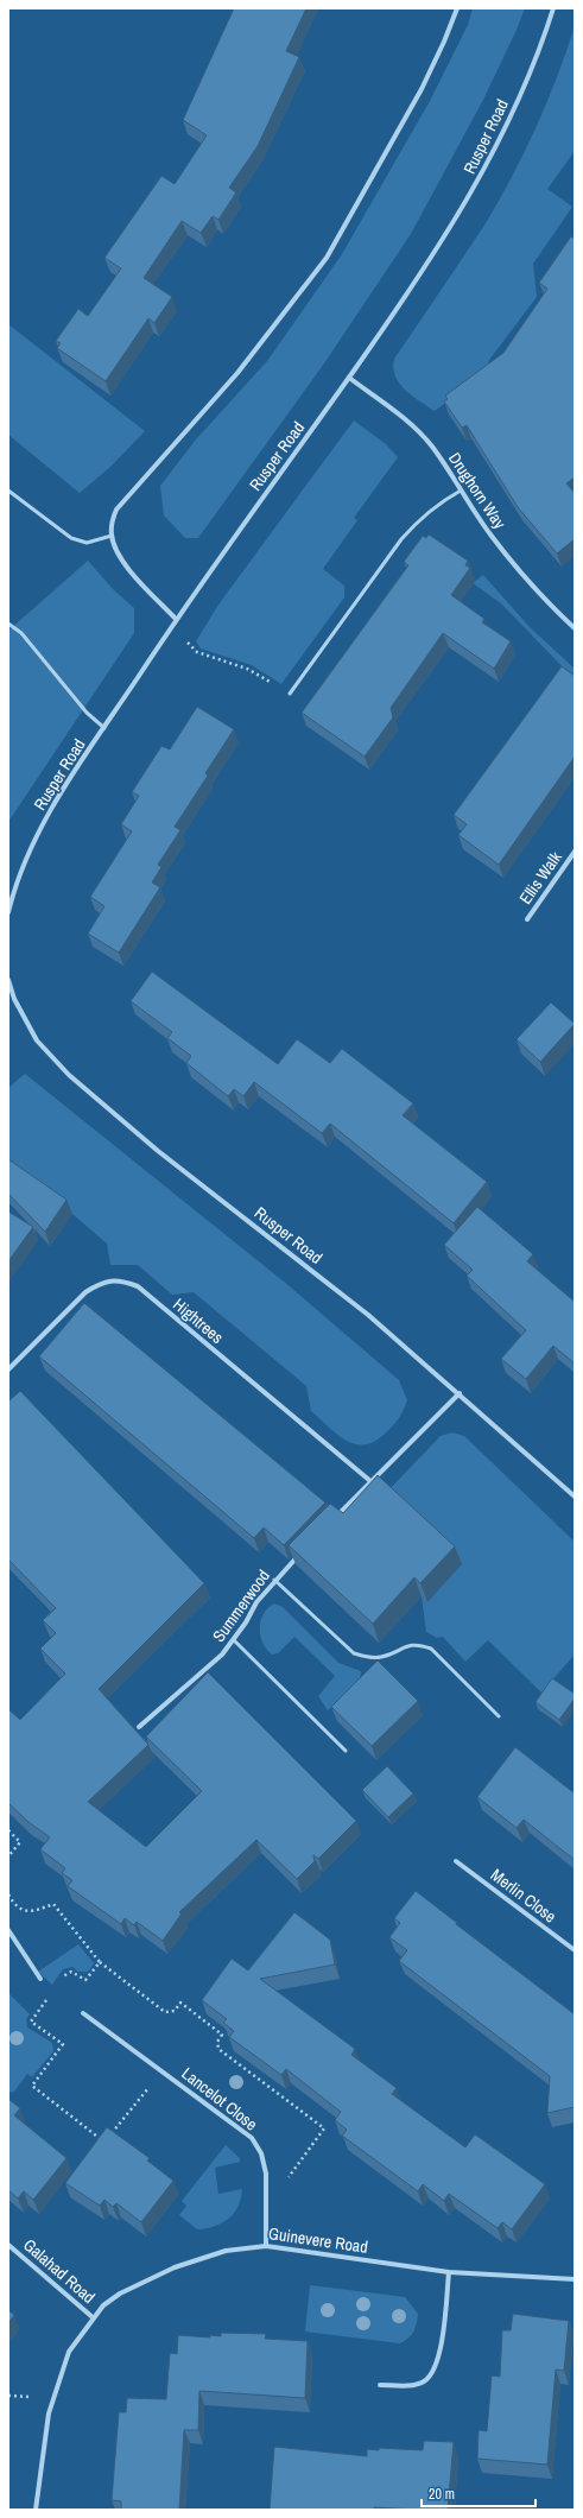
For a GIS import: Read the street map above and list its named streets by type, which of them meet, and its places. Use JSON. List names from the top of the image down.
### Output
{
  "streets": {
    "street": [
      "Rusper Road",
      "Drughorn Way",
      "Ellis Walk",
      "Hightrees",
      "Summerwood",
      "Merlin Close",
      "Lancelot Close",
      "Guinevere Road",
      "Galahad Road"
    ]
  },
  "crossings": [
    ["Rusper Road", "Drughorn Way"],
    ["Lancelot Close", "Guinevere Road"],
    ["Guinevere Road", "Galahad Road"]
  ],
  "scale_bar": "20 m"
}
